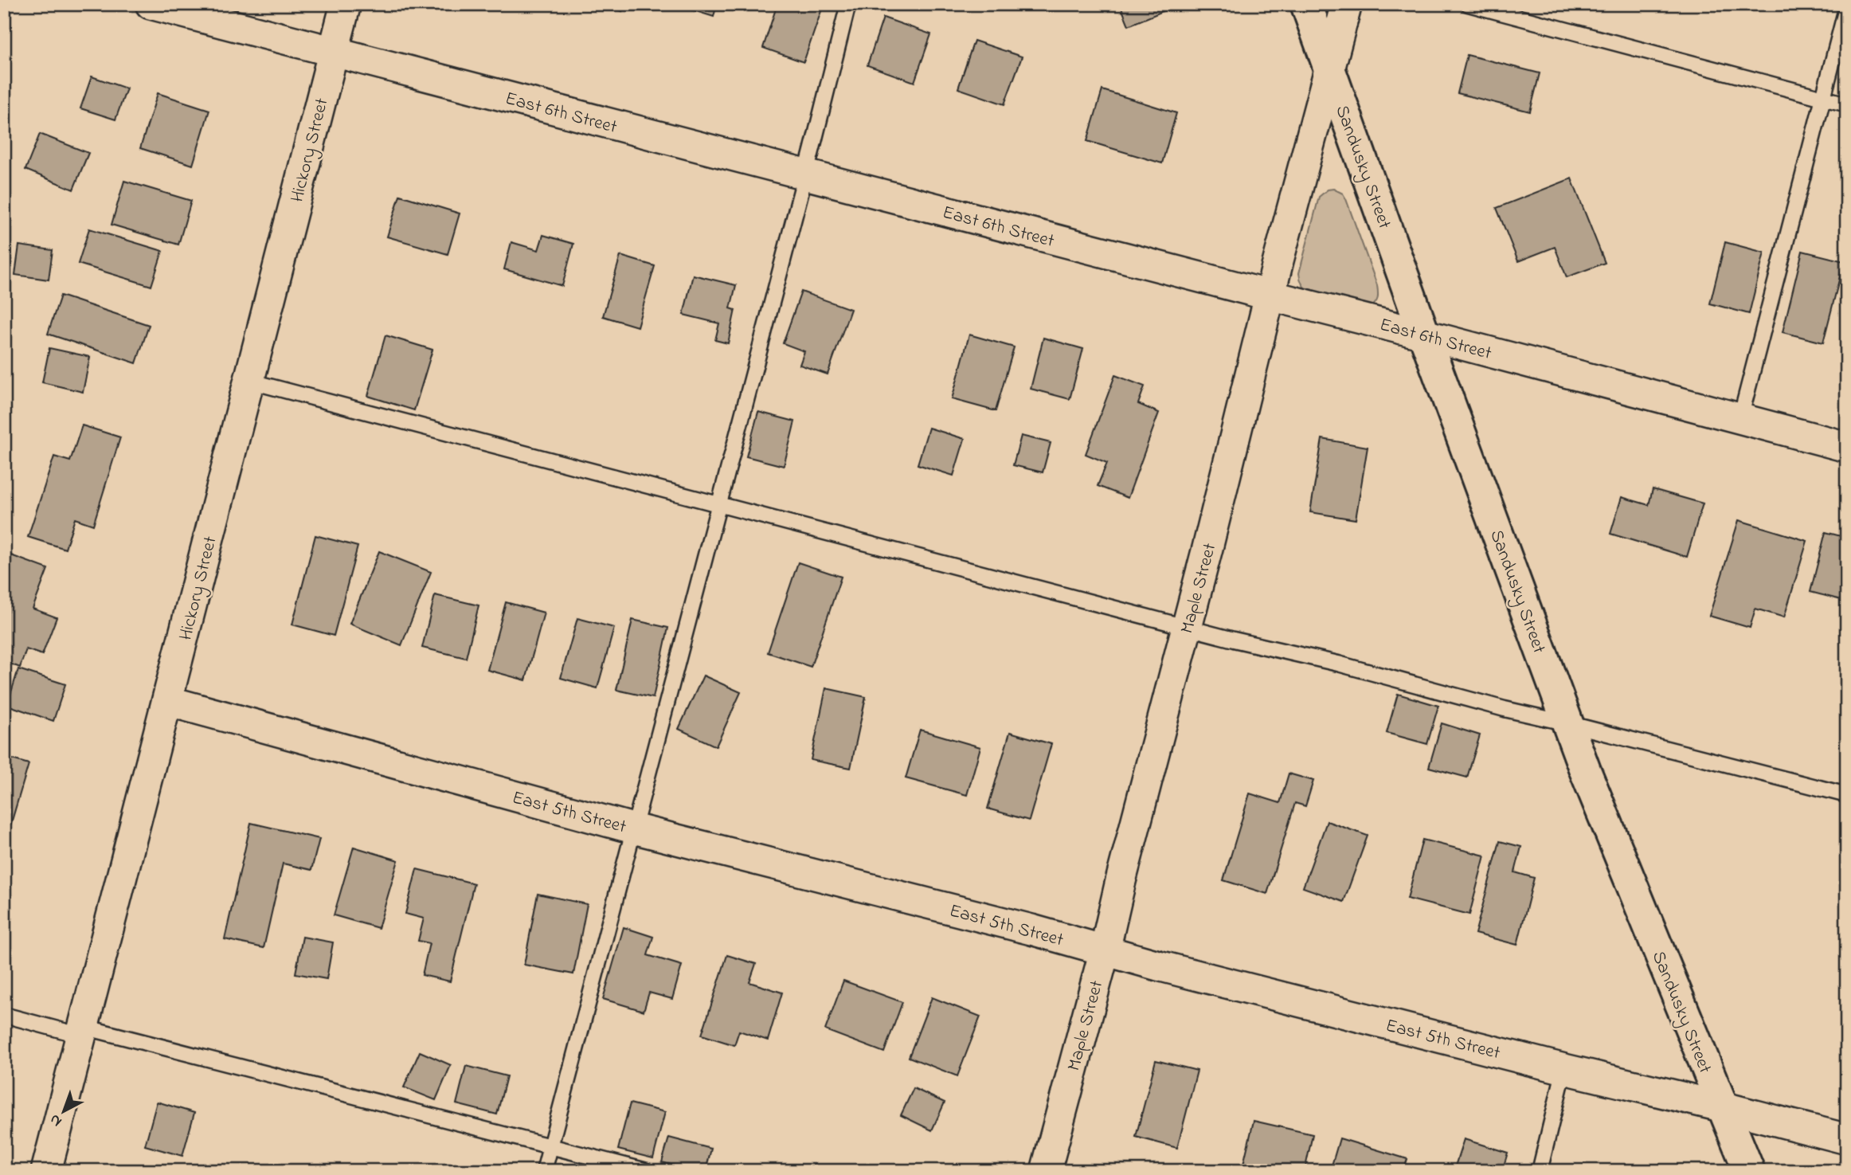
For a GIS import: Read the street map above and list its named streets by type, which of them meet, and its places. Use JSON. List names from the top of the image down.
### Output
{
  "streets": {
    "main road": ["Sandusky Street"],
    "street": [
      "East 6th Street",
      "Hickory Street",
      "Maple Street",
      "East 5th Street"
    ]
  },
  "crossings": [
    ["East 6th Street", "Hickory Street"],
    ["East 6th Street", "Sandusky Street"],
    ["East 6th Street", "Maple Street"],
    ["Hickory Street", "East 5th Street"],
    ["Sandusky Street", "Maple Street"],
    ["Sandusky Street", "East 5th Street"],
    ["Maple Street", "East 5th Street"]
  ],
  "north": "bottom left"
}
